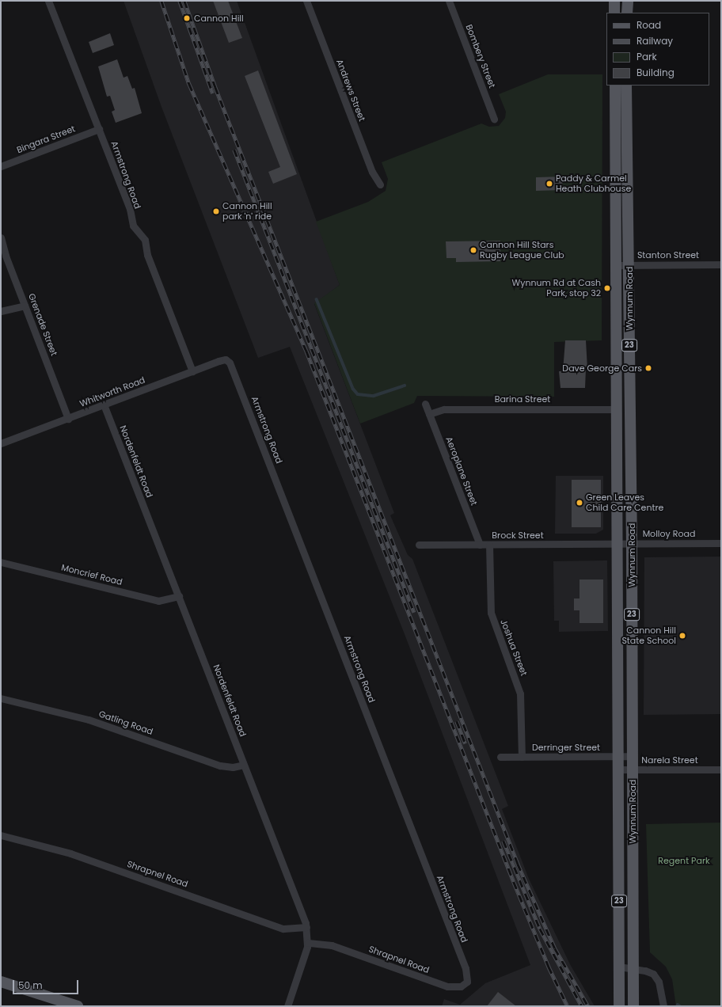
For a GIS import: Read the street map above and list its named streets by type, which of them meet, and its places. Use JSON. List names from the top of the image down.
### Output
{
  "streets": {
    "main road": ["Wynnum Road", "23"],
    "street": [
      "Bombery Street",
      "Andrews Street",
      "Bingara Street",
      "Armstrong Road",
      "Stanton Street",
      "Grenade Street",
      "Whitworth Road",
      "Barina Street",
      "Nordenfeldt Road",
      "Aeroplane Street",
      "Molloy Road",
      "Brock Street",
      "Moncrief Road",
      "Joshua Street",
      "Gatling Road",
      "Derringer Street",
      "Narela Street",
      "Shrapnel Road"
    ]
  },
  "crossings": [
    ["Bingara Street", "Armstrong Road"],
    ["Armstrong Road", "Whitworth Road"],
    ["Armstrong Road", "Shrapnel Road"],
    ["Stanton Street", "Wynnum Road"],
    ["Wynnum Road", "Barina Street"],
    ["Wynnum Road", "Molloy Road"],
    ["Wynnum Road", "Brock Street"],
    ["Wynnum Road", "Derringer Street"],
    ["Wynnum Road", "Narela Street"],
    ["Grenade Street", "Whitworth Road"],
    ["Whitworth Road", "Nordenfeldt Road"],
    ["Barina Street", "Aeroplane Street"],
    ["Nordenfeldt Road", "Moncrief Road"],
    ["Nordenfeldt Road", "Gatling Road"],
    ["Nordenfeldt Road", "Shrapnel Road"],
    ["Aeroplane Street", "Brock Street"],
    ["Molloy Road", "Brock Street"],
    ["Brock Street", "Joshua Street"],
    ["Joshua Street", "Derringer Street"]
  ],
  "parks": ["Regent Park"],
  "places": [
    "Cannon Hill",
    "Paddy & Carmel Heath Clubhouse",
    "Cannon Hill park 'n' ride",
    "Cannon Hill Stars Rugby League Club",
    "Wynnum Rd at Cash Park, stop 32",
    "Dave George Cars",
    "Green Leaves Child Care Centre",
    "Cannon Hill State School"
  ],
  "legend": [
    "Road",
    "Railway",
    "Park",
    "Building"
  ],
  "scale_bar": "50 m"
}
